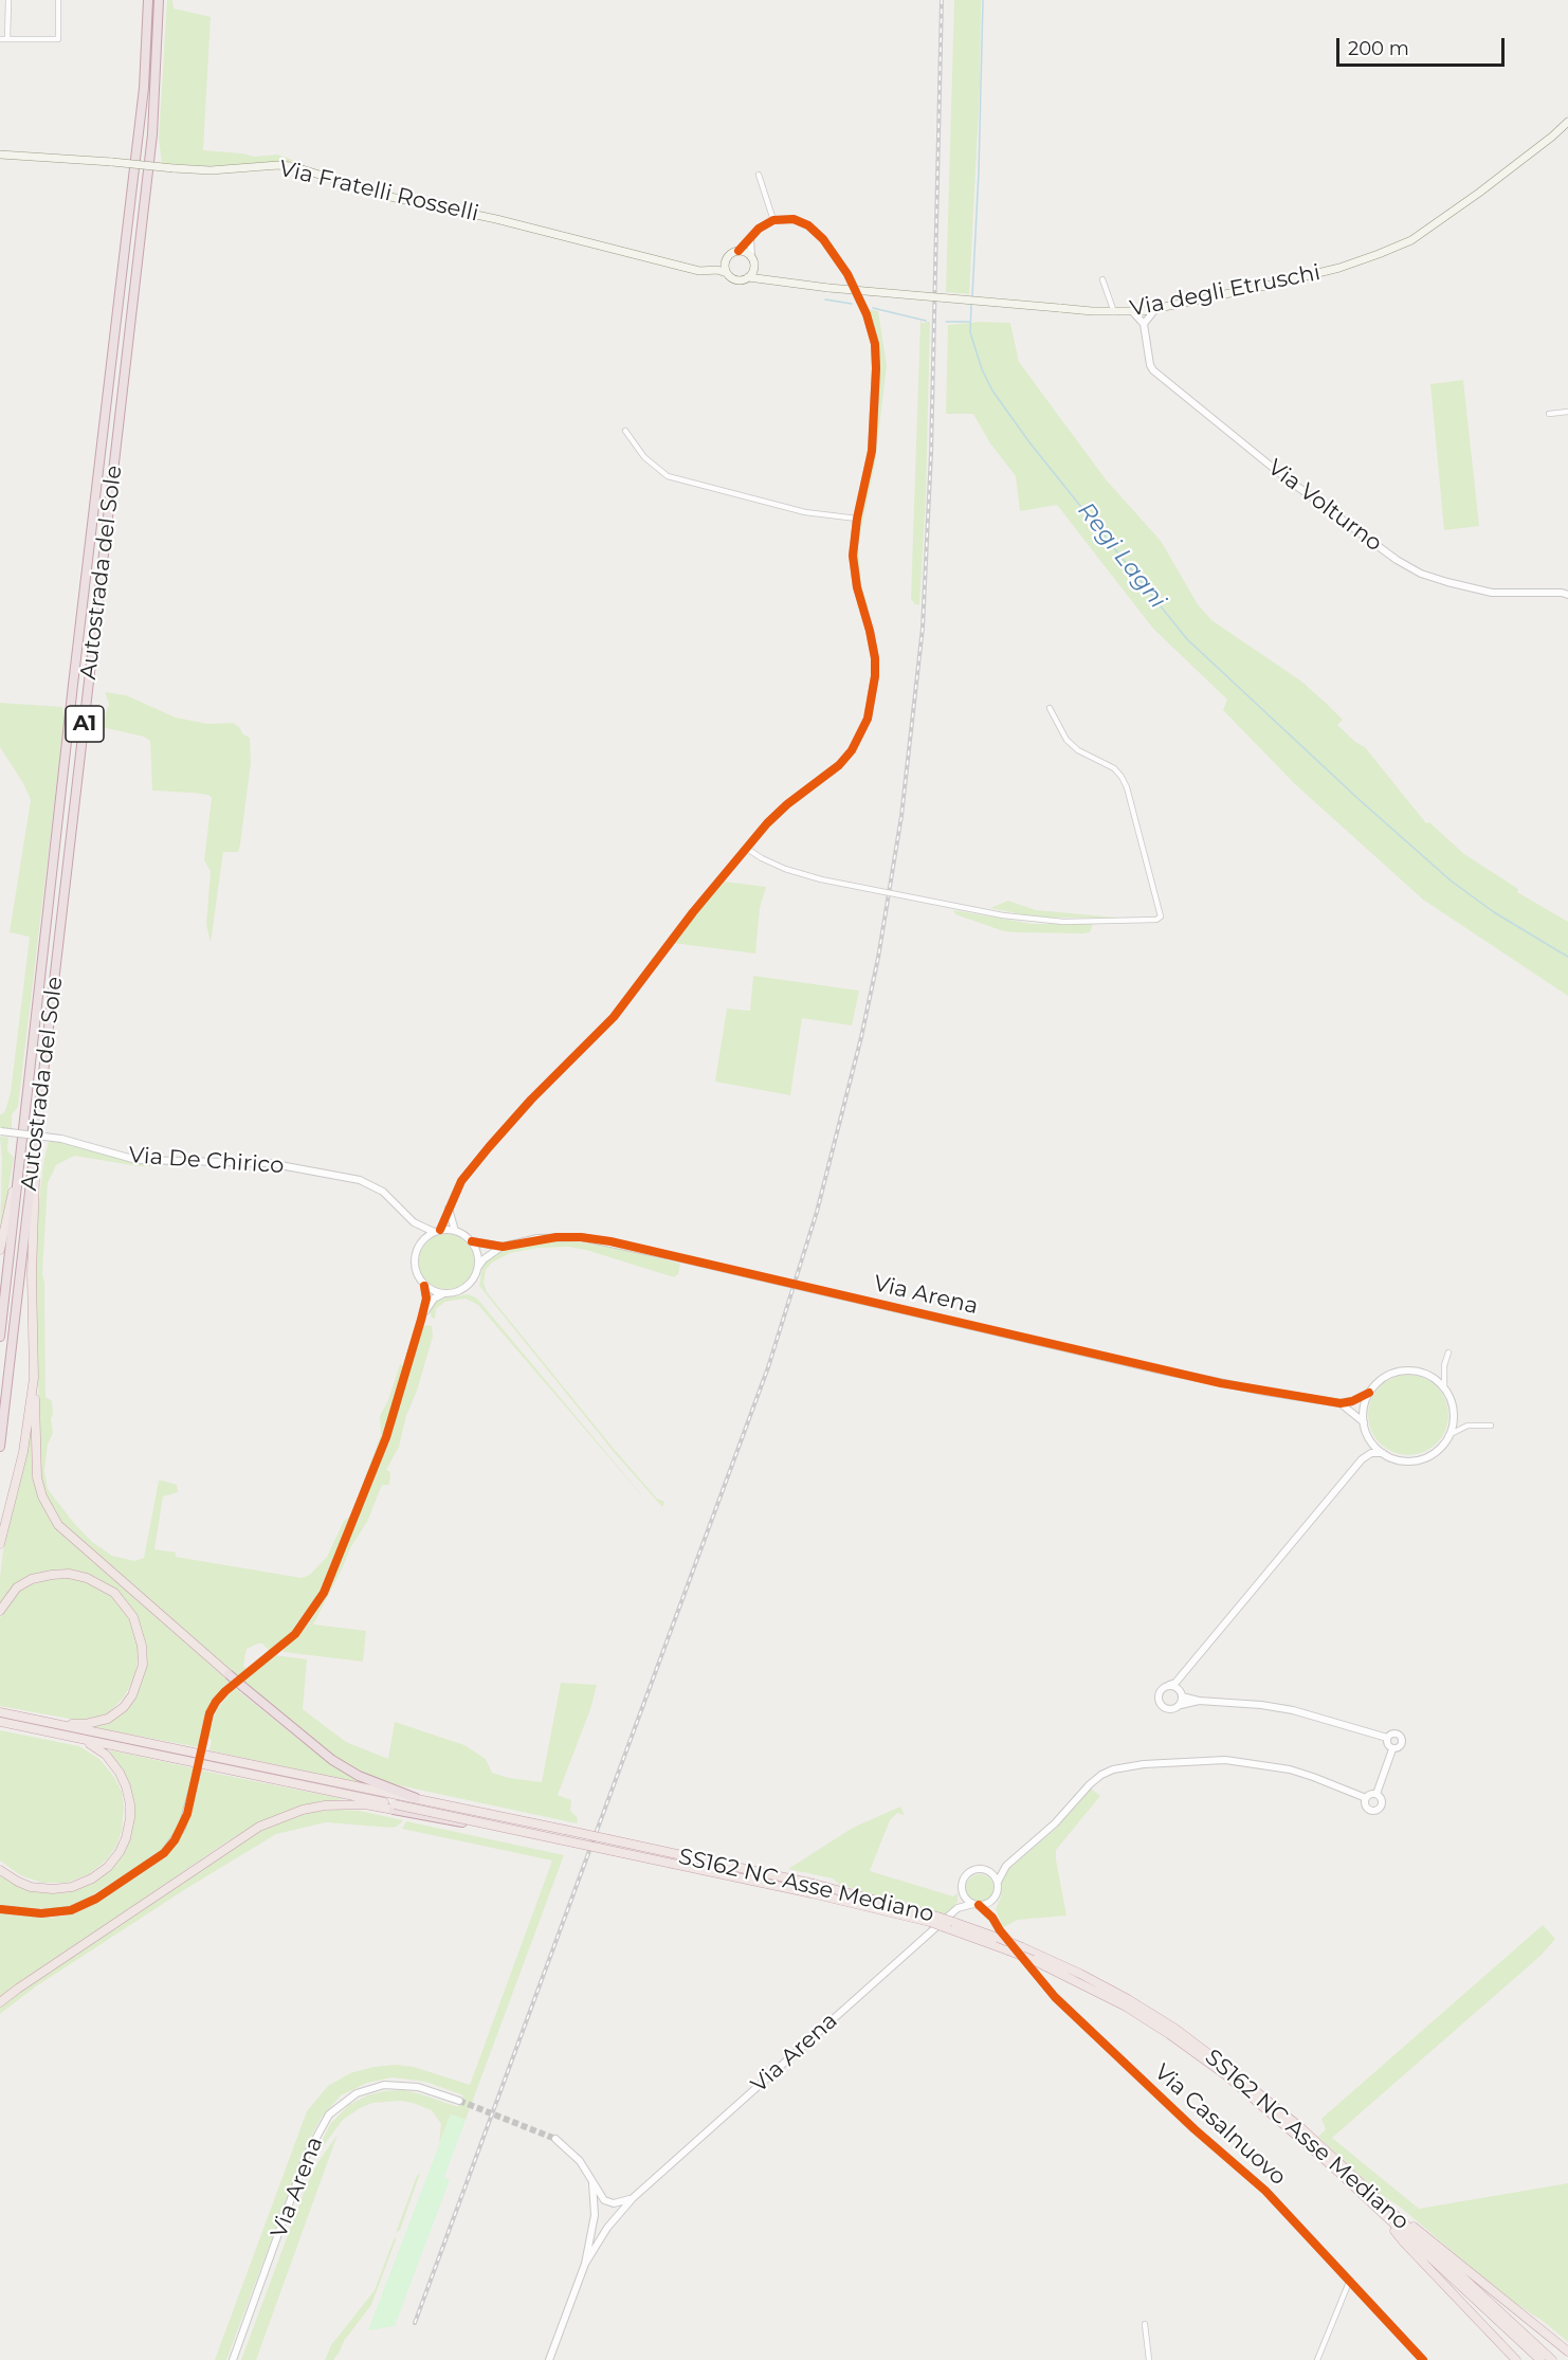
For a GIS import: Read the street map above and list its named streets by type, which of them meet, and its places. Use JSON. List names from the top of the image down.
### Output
{
  "streets": {
    "highway": ["Autostrada del Sole", "A1", "SS162 NC Asse Mediano"],
    "main road": ["Via Fratelli Rosselli", "Via degli Etruschi"],
    "street": [
      "Via Volturno",
      "Via De Chirico",
      "Via Arena",
      "Via Casalnuovo"
    ]
  },
  "crossings": [
    ["Via Fratelli Rosselli", "Via degli Etruschi"],
    ["Via degli Etruschi", "Via Volturno"],
    ["Via De Chirico", "Via Arena"],
    ["Via Arena", "Via Casalnuovo"]
  ],
  "water": ["Regi Lagni"],
  "scale_bar": "200 m"
}
